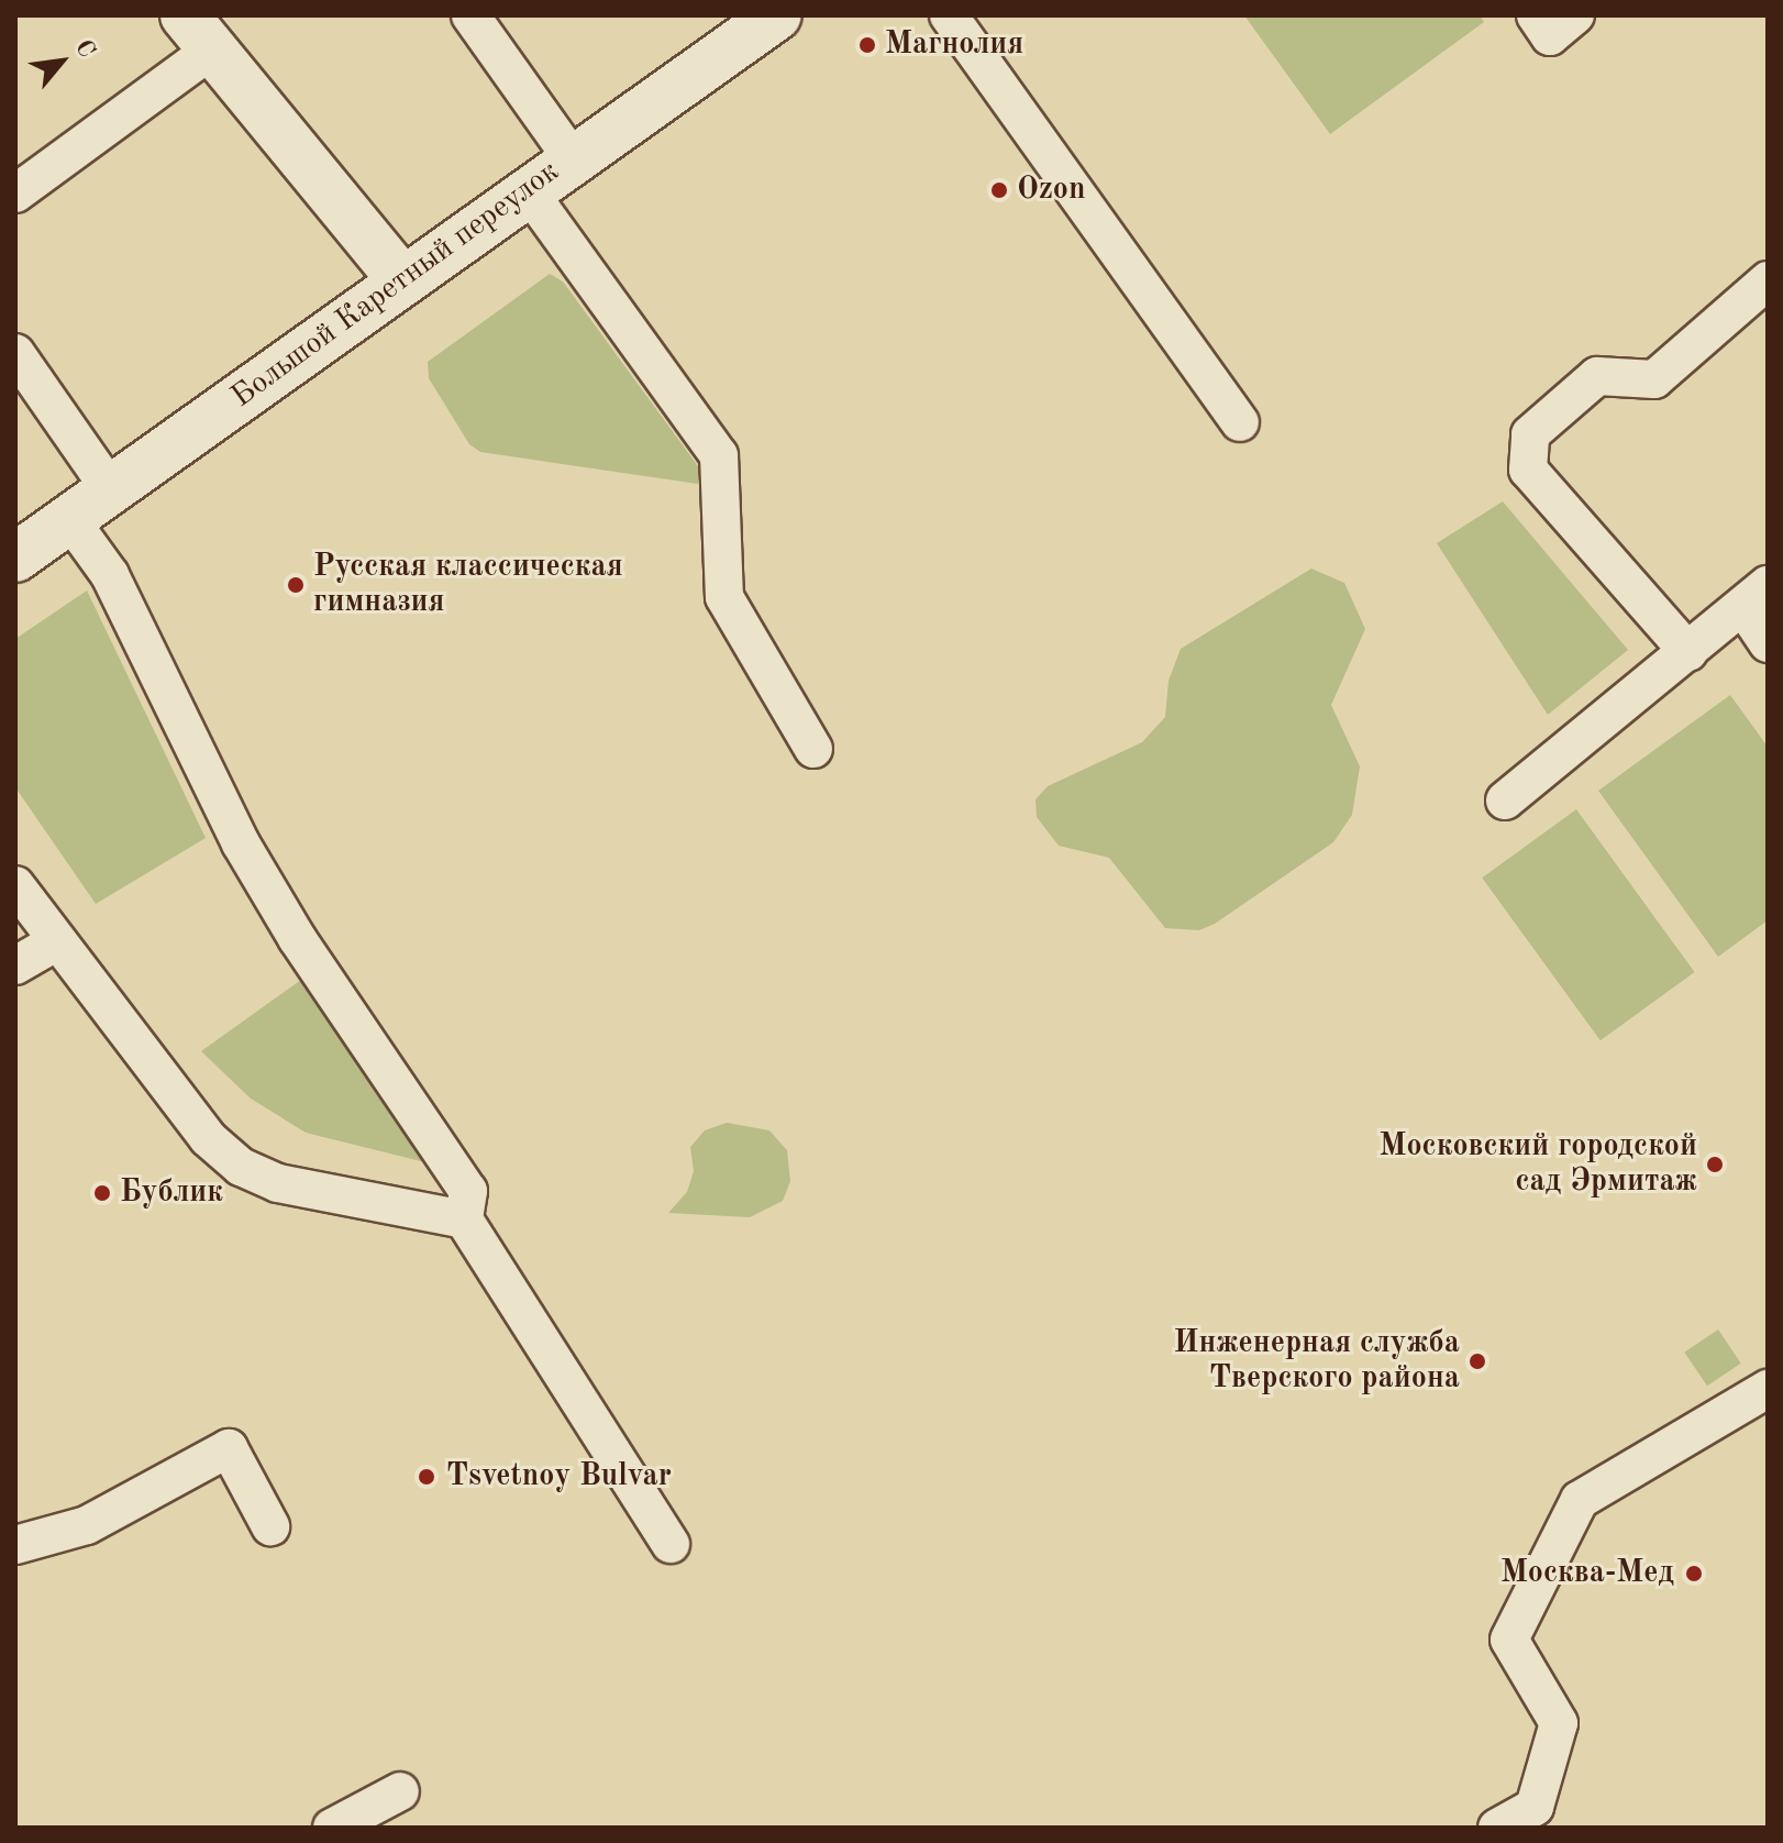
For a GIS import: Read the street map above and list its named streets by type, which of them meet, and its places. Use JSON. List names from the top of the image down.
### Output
{
  "streets": {
    "street": ["Большой Каретный переулок"]
  },
  "places": [
    "Магнолия",
    "Ozon",
    "Русская классическая гимназия",
    "Московский городской сад Эрмитаж",
    "Бублик",
    "Инженерная служба Тверского района",
    "Tsvetnoy Bulvar",
    "Москва-Мед"
  ],
  "north": "top right"
}
